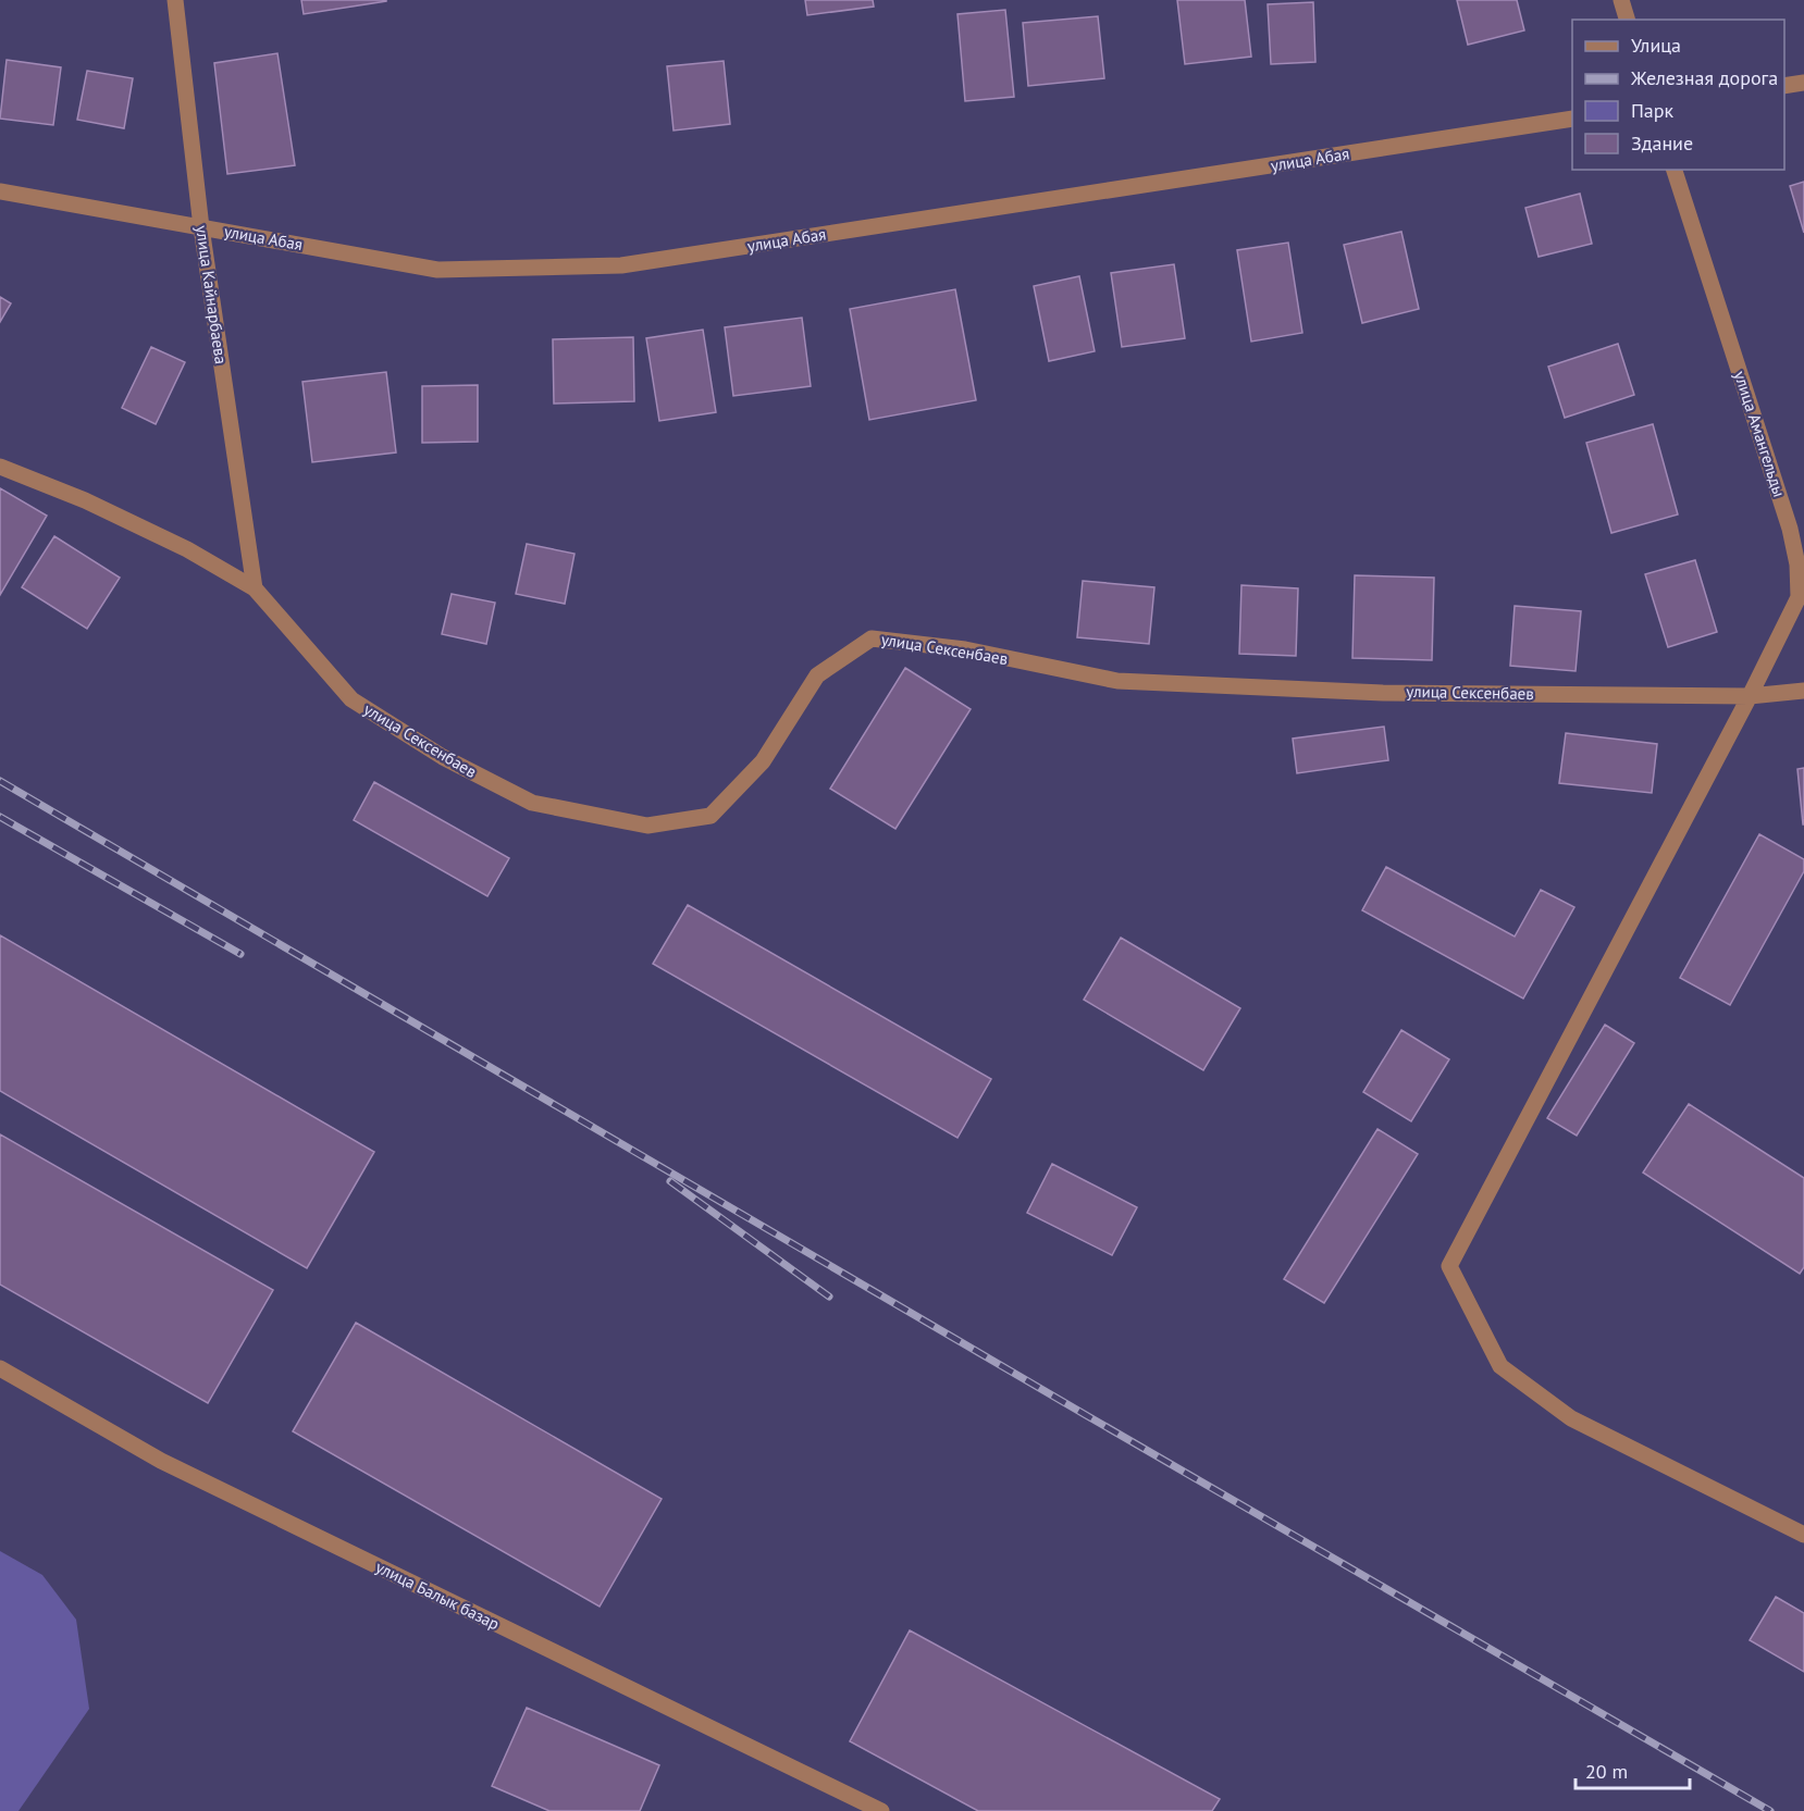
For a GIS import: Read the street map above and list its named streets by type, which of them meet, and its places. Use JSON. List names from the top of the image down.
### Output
{
  "streets": {
    "street": [
      "улица Абая",
      "улица Кайнарбаева",
      "улица Амангельды",
      "улица Сексенбаев",
      "улица Балык базар"
    ]
  },
  "crossings": [
    ["улица Абая", "улица Кайнарбаева"],
    ["улица Кайнарбаева", "улица Сексенбаев"],
    ["улица Амангельды", "улица Сексенбаев"]
  ],
  "legend": [
    "Улица",
    "Железная дорога",
    "Парк",
    "Здание"
  ],
  "scale_bar": "20 m"
}
